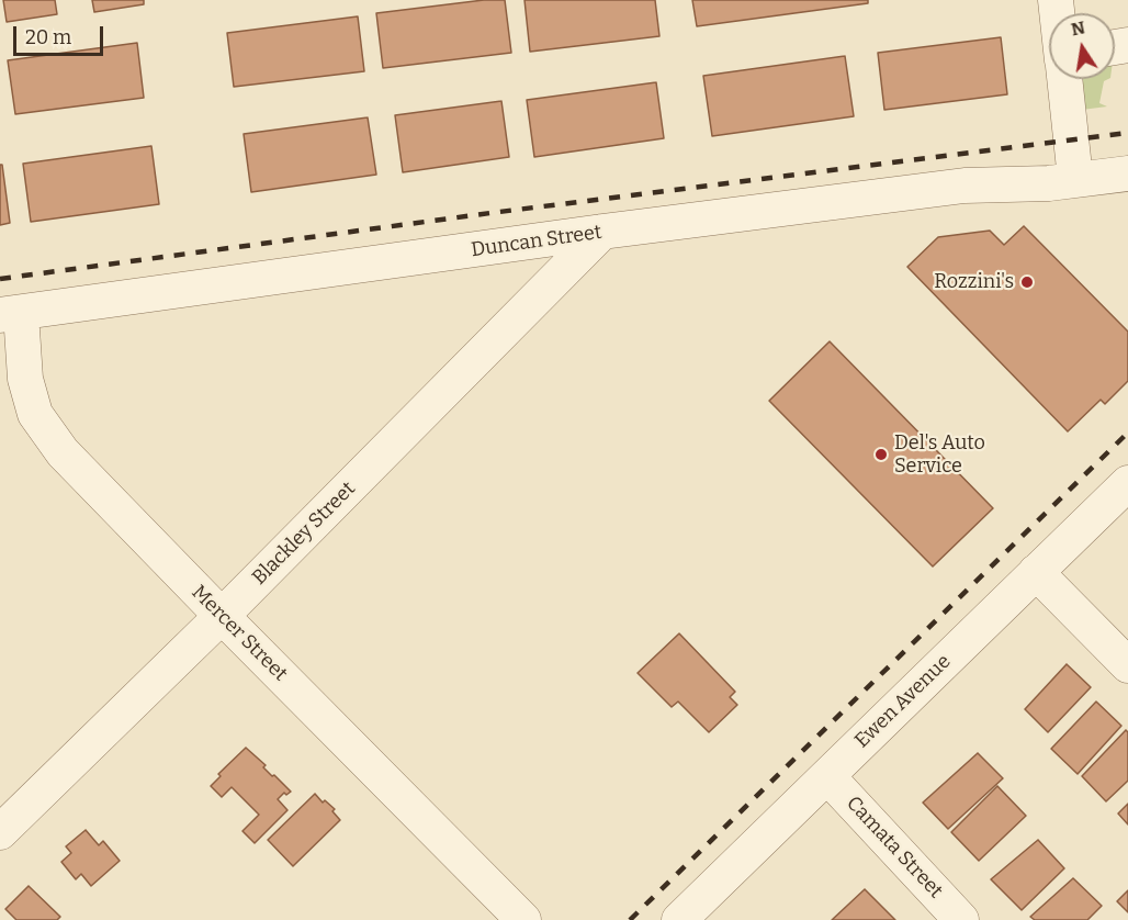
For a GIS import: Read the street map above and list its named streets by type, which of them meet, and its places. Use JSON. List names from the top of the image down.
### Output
{
  "streets": {
    "street": [
      "Duncan Street",
      "Blackley Street",
      "Mercer Street",
      "Ewen Avenue",
      "Camata Street"
    ]
  },
  "crossings": [
    ["Duncan Street", "Blackley Street"],
    ["Duncan Street", "Mercer Street"],
    ["Blackley Street", "Mercer Street"],
    ["Ewen Avenue", "Camata Street"]
  ],
  "places": ["Rozzini's", "Del's Auto Service"],
  "scale_bar": "20 m",
  "north": "top"
}
